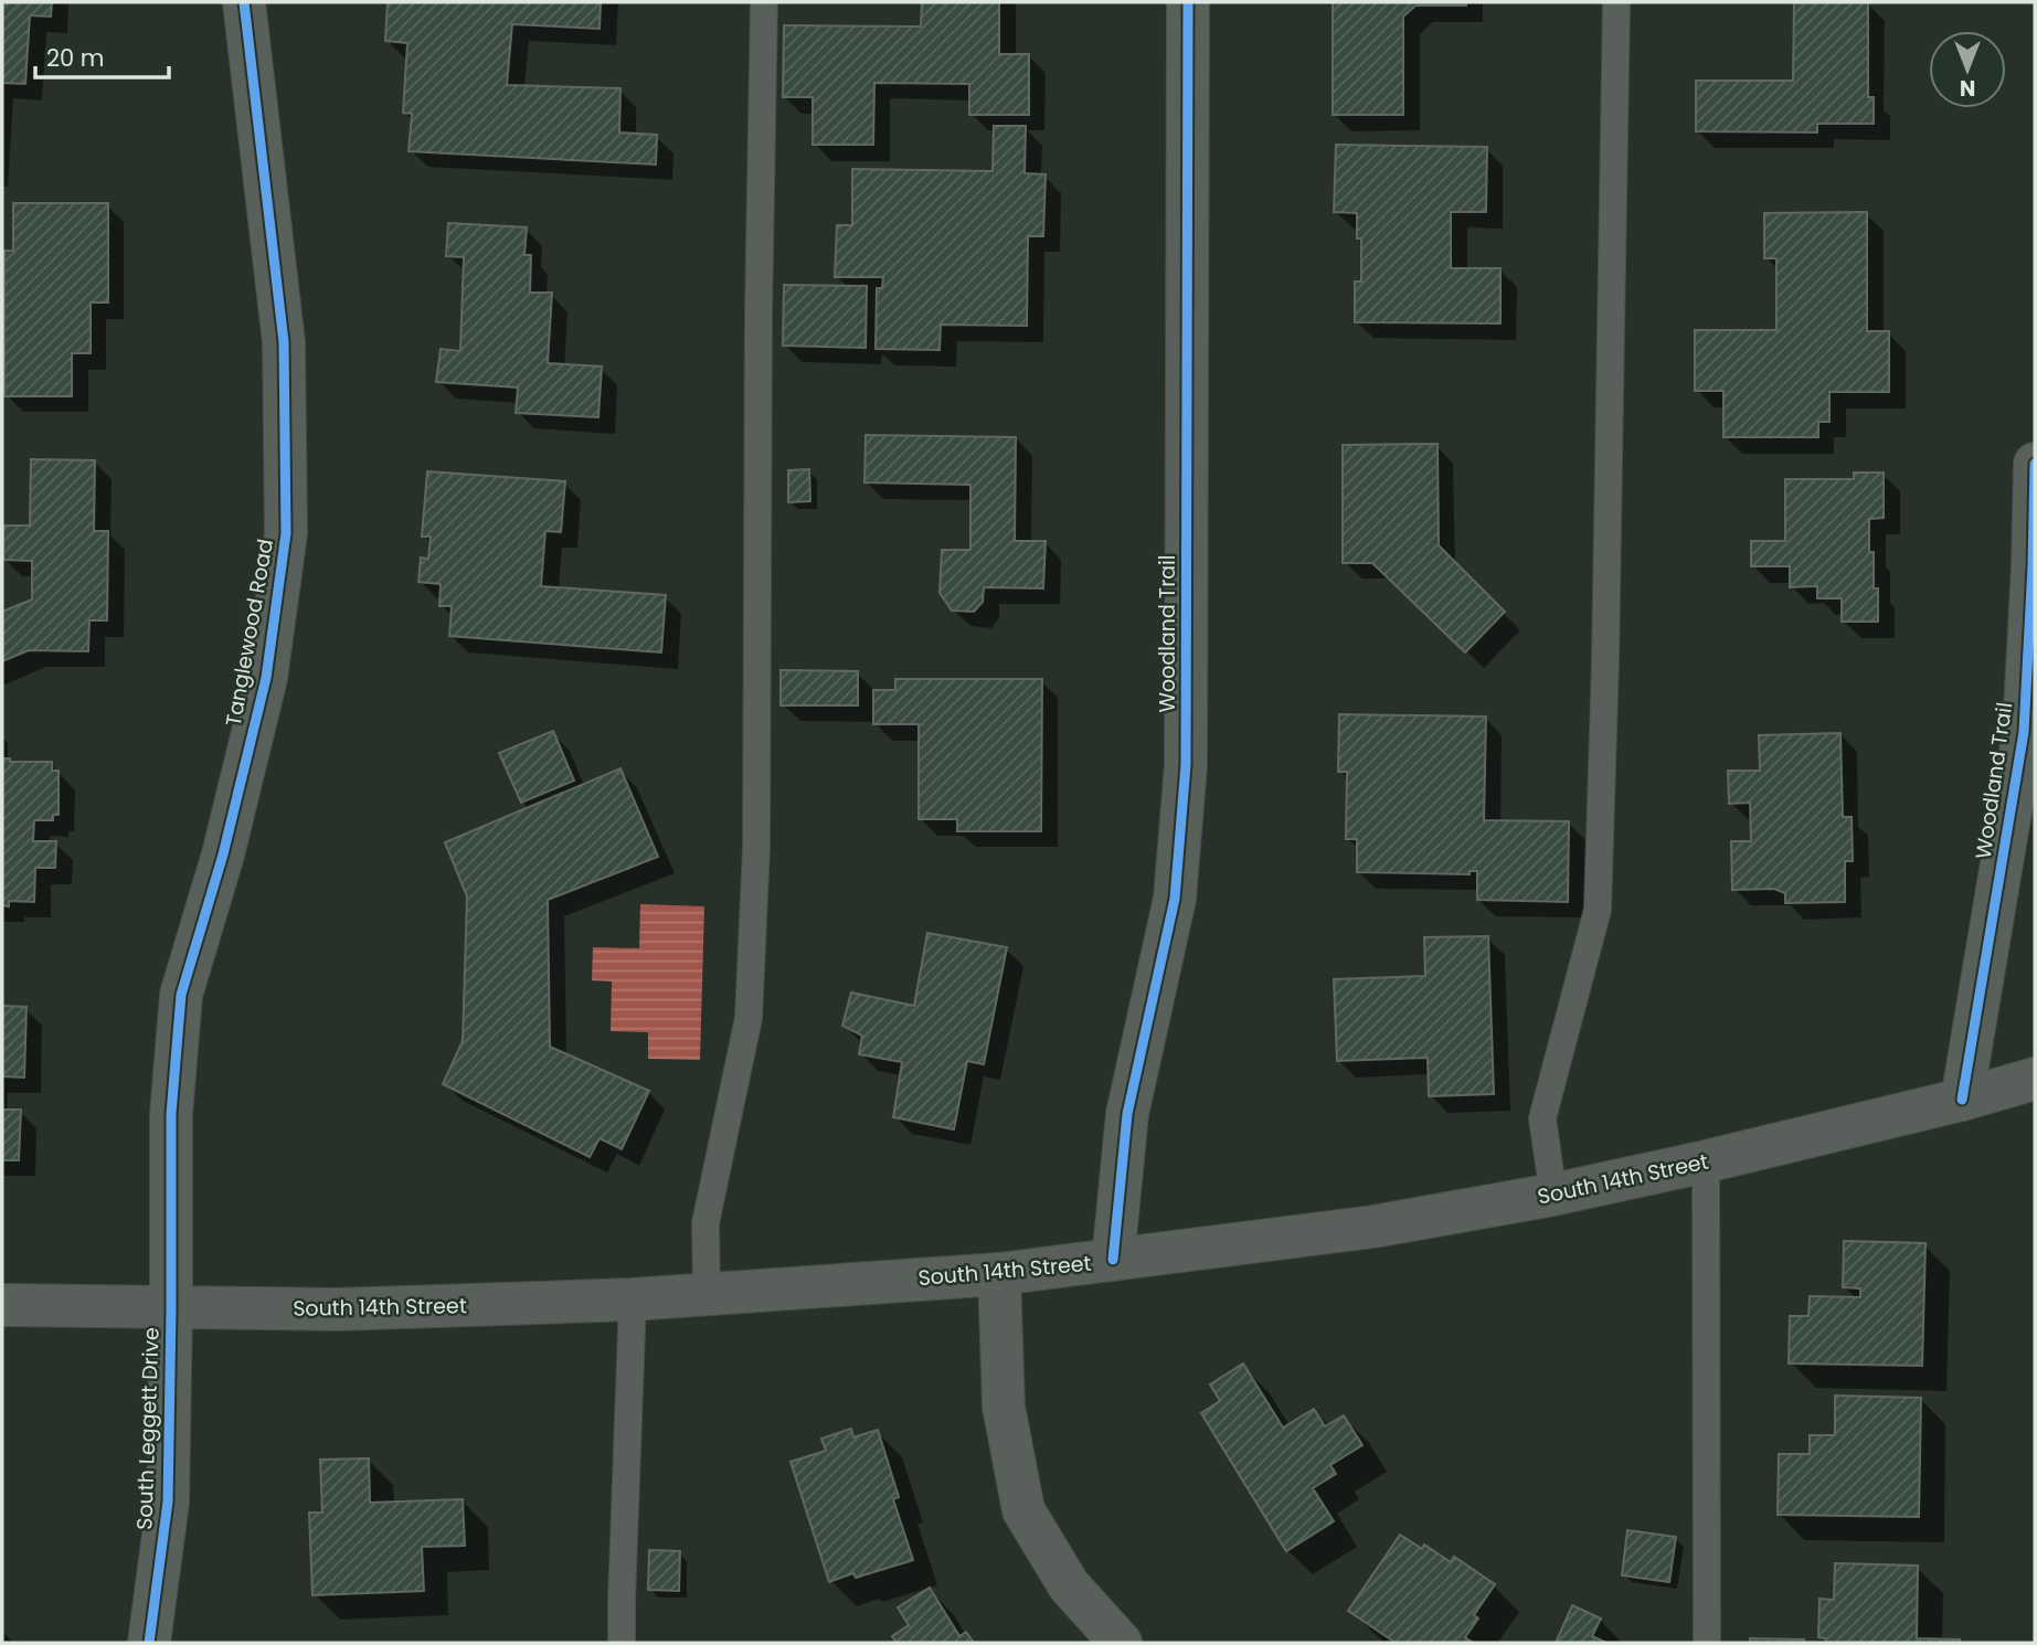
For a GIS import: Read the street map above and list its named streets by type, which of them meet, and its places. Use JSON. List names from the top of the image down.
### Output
{
  "streets": {
    "street": [
      "Tanglewood Road",
      "Woodland Trail",
      "South 14th Street",
      "South Leggett Drive"
    ]
  },
  "crossings": [
    ["Tanglewood Road", "South 14th Street"],
    ["Tanglewood Road", "South Leggett Drive"],
    ["Woodland Trail", "South 14th Street"],
    ["South 14th Street", "South Leggett Drive"]
  ],
  "scale_bar": "20 m",
  "north": "bottom"
}
